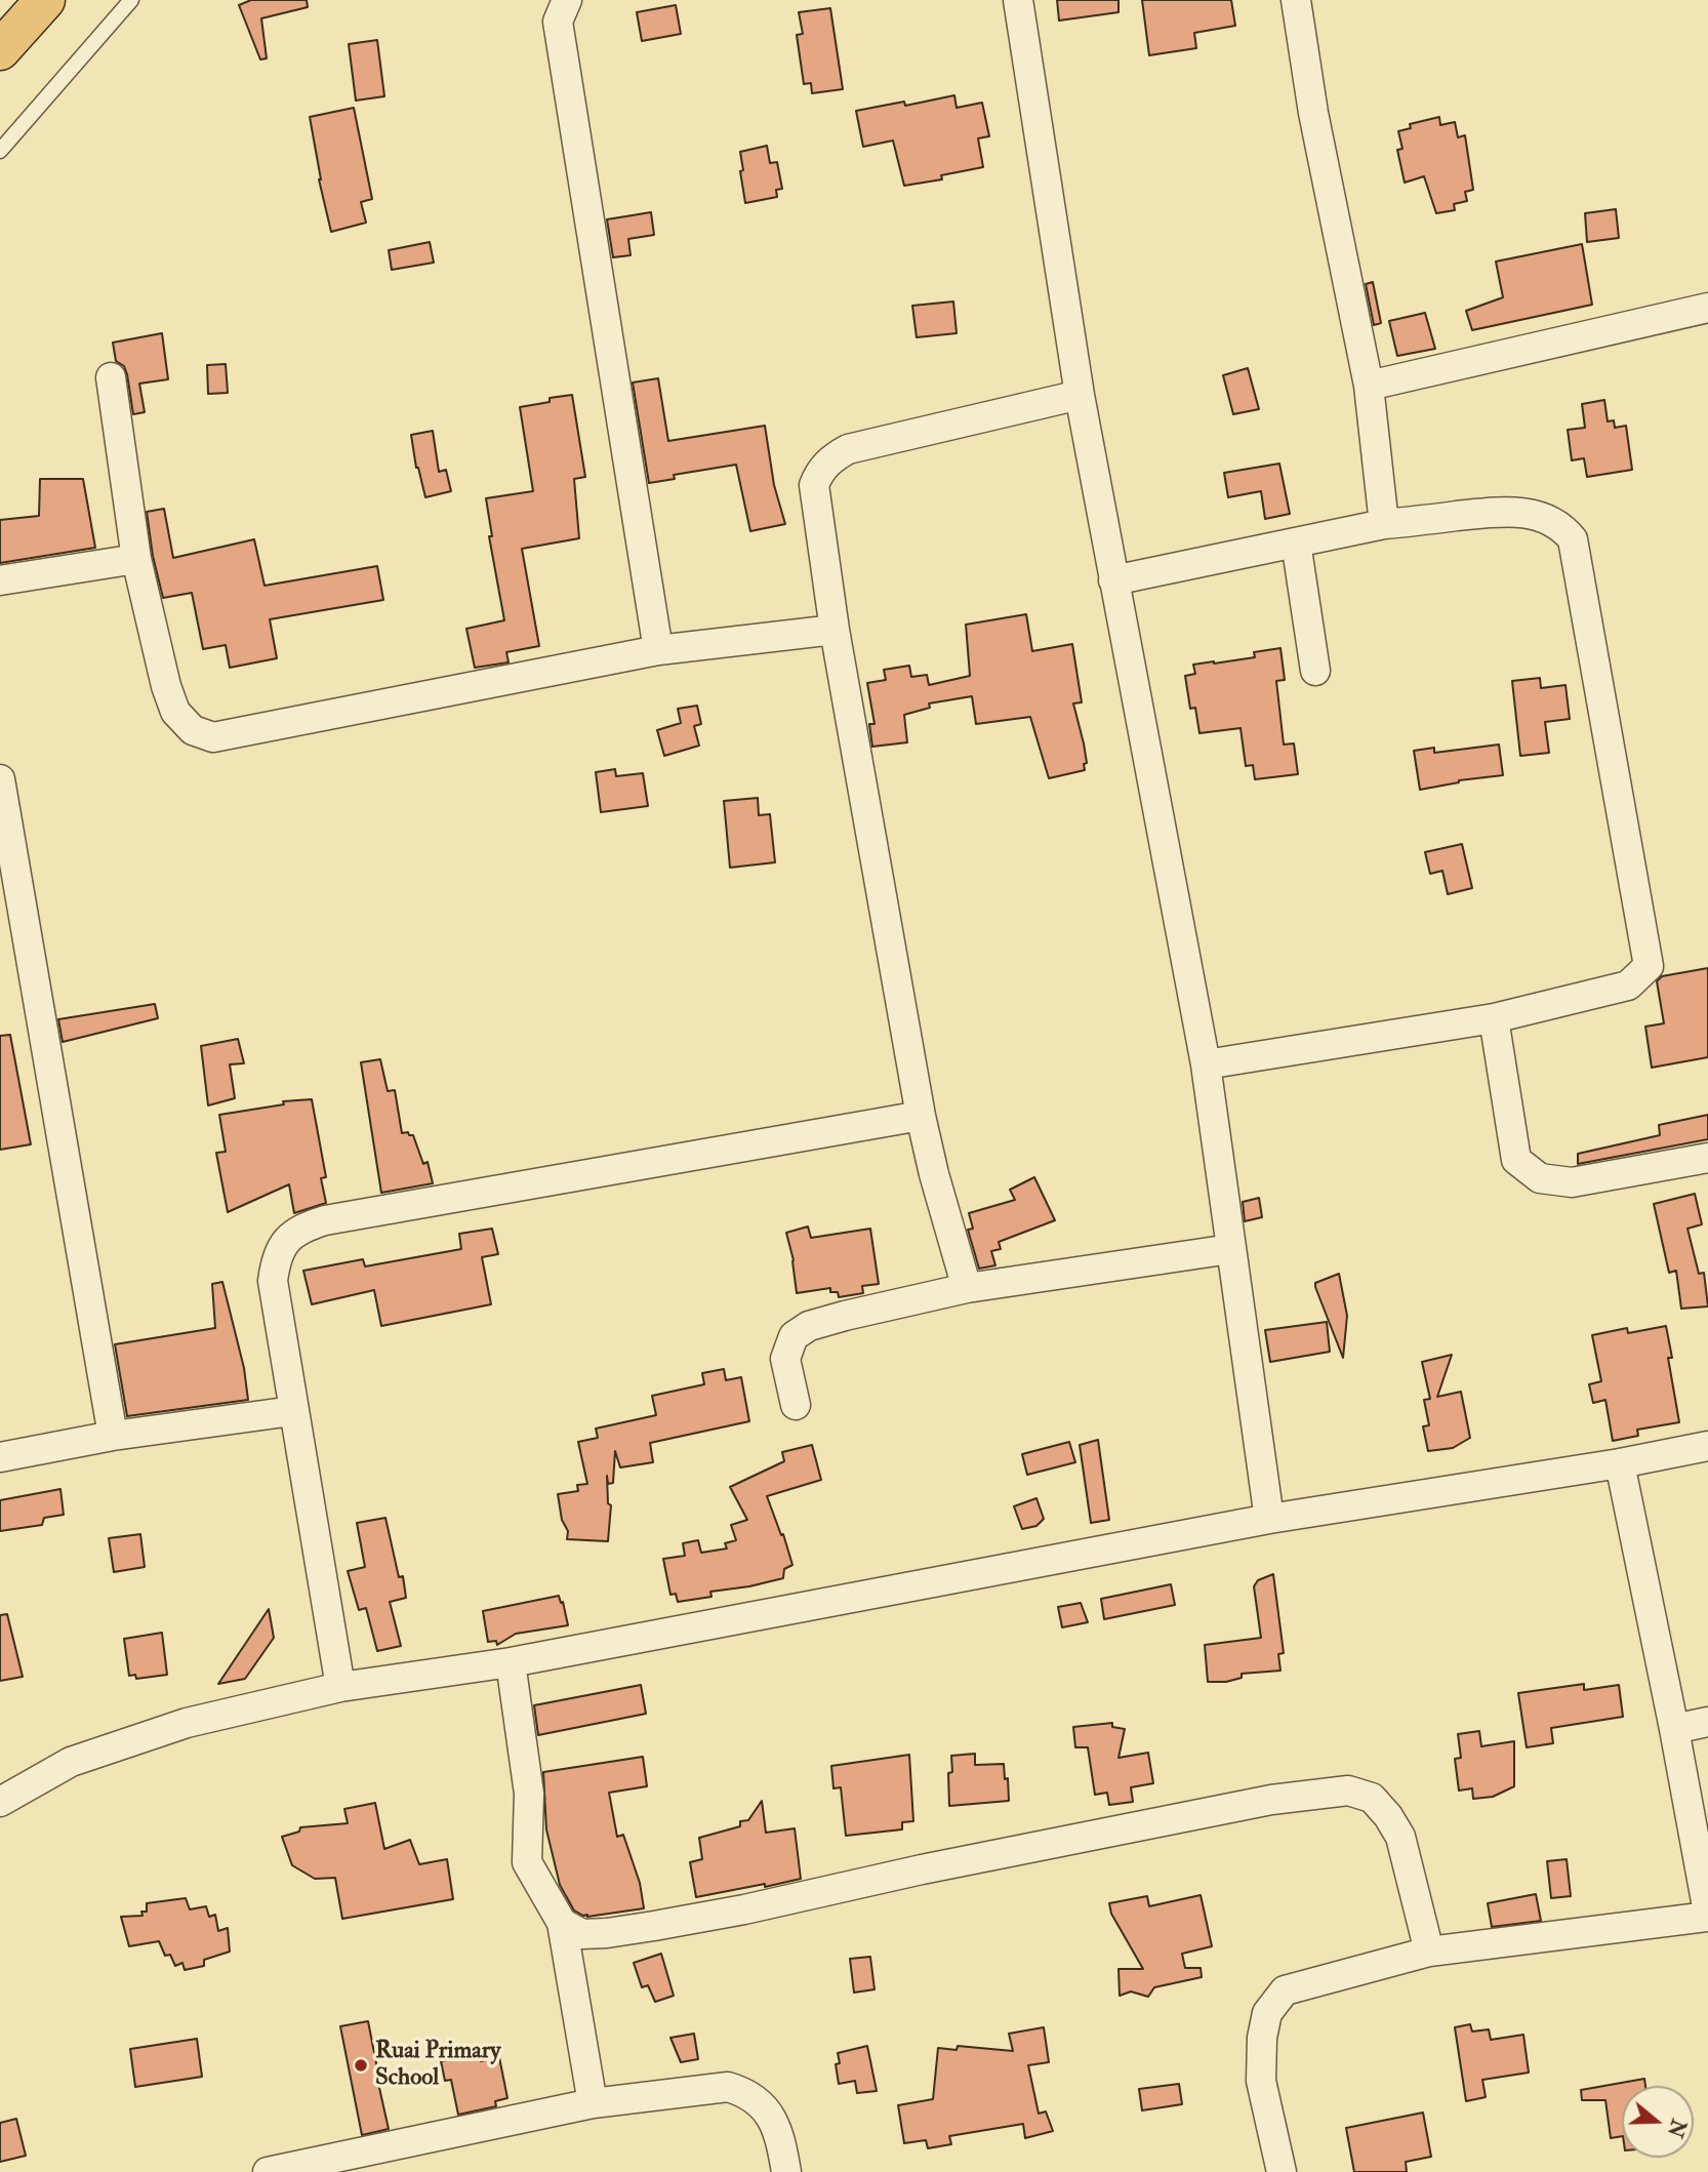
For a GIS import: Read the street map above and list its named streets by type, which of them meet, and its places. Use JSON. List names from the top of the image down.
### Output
{
  "places": ["Ruai Primary School"],
  "north": "right"
}
